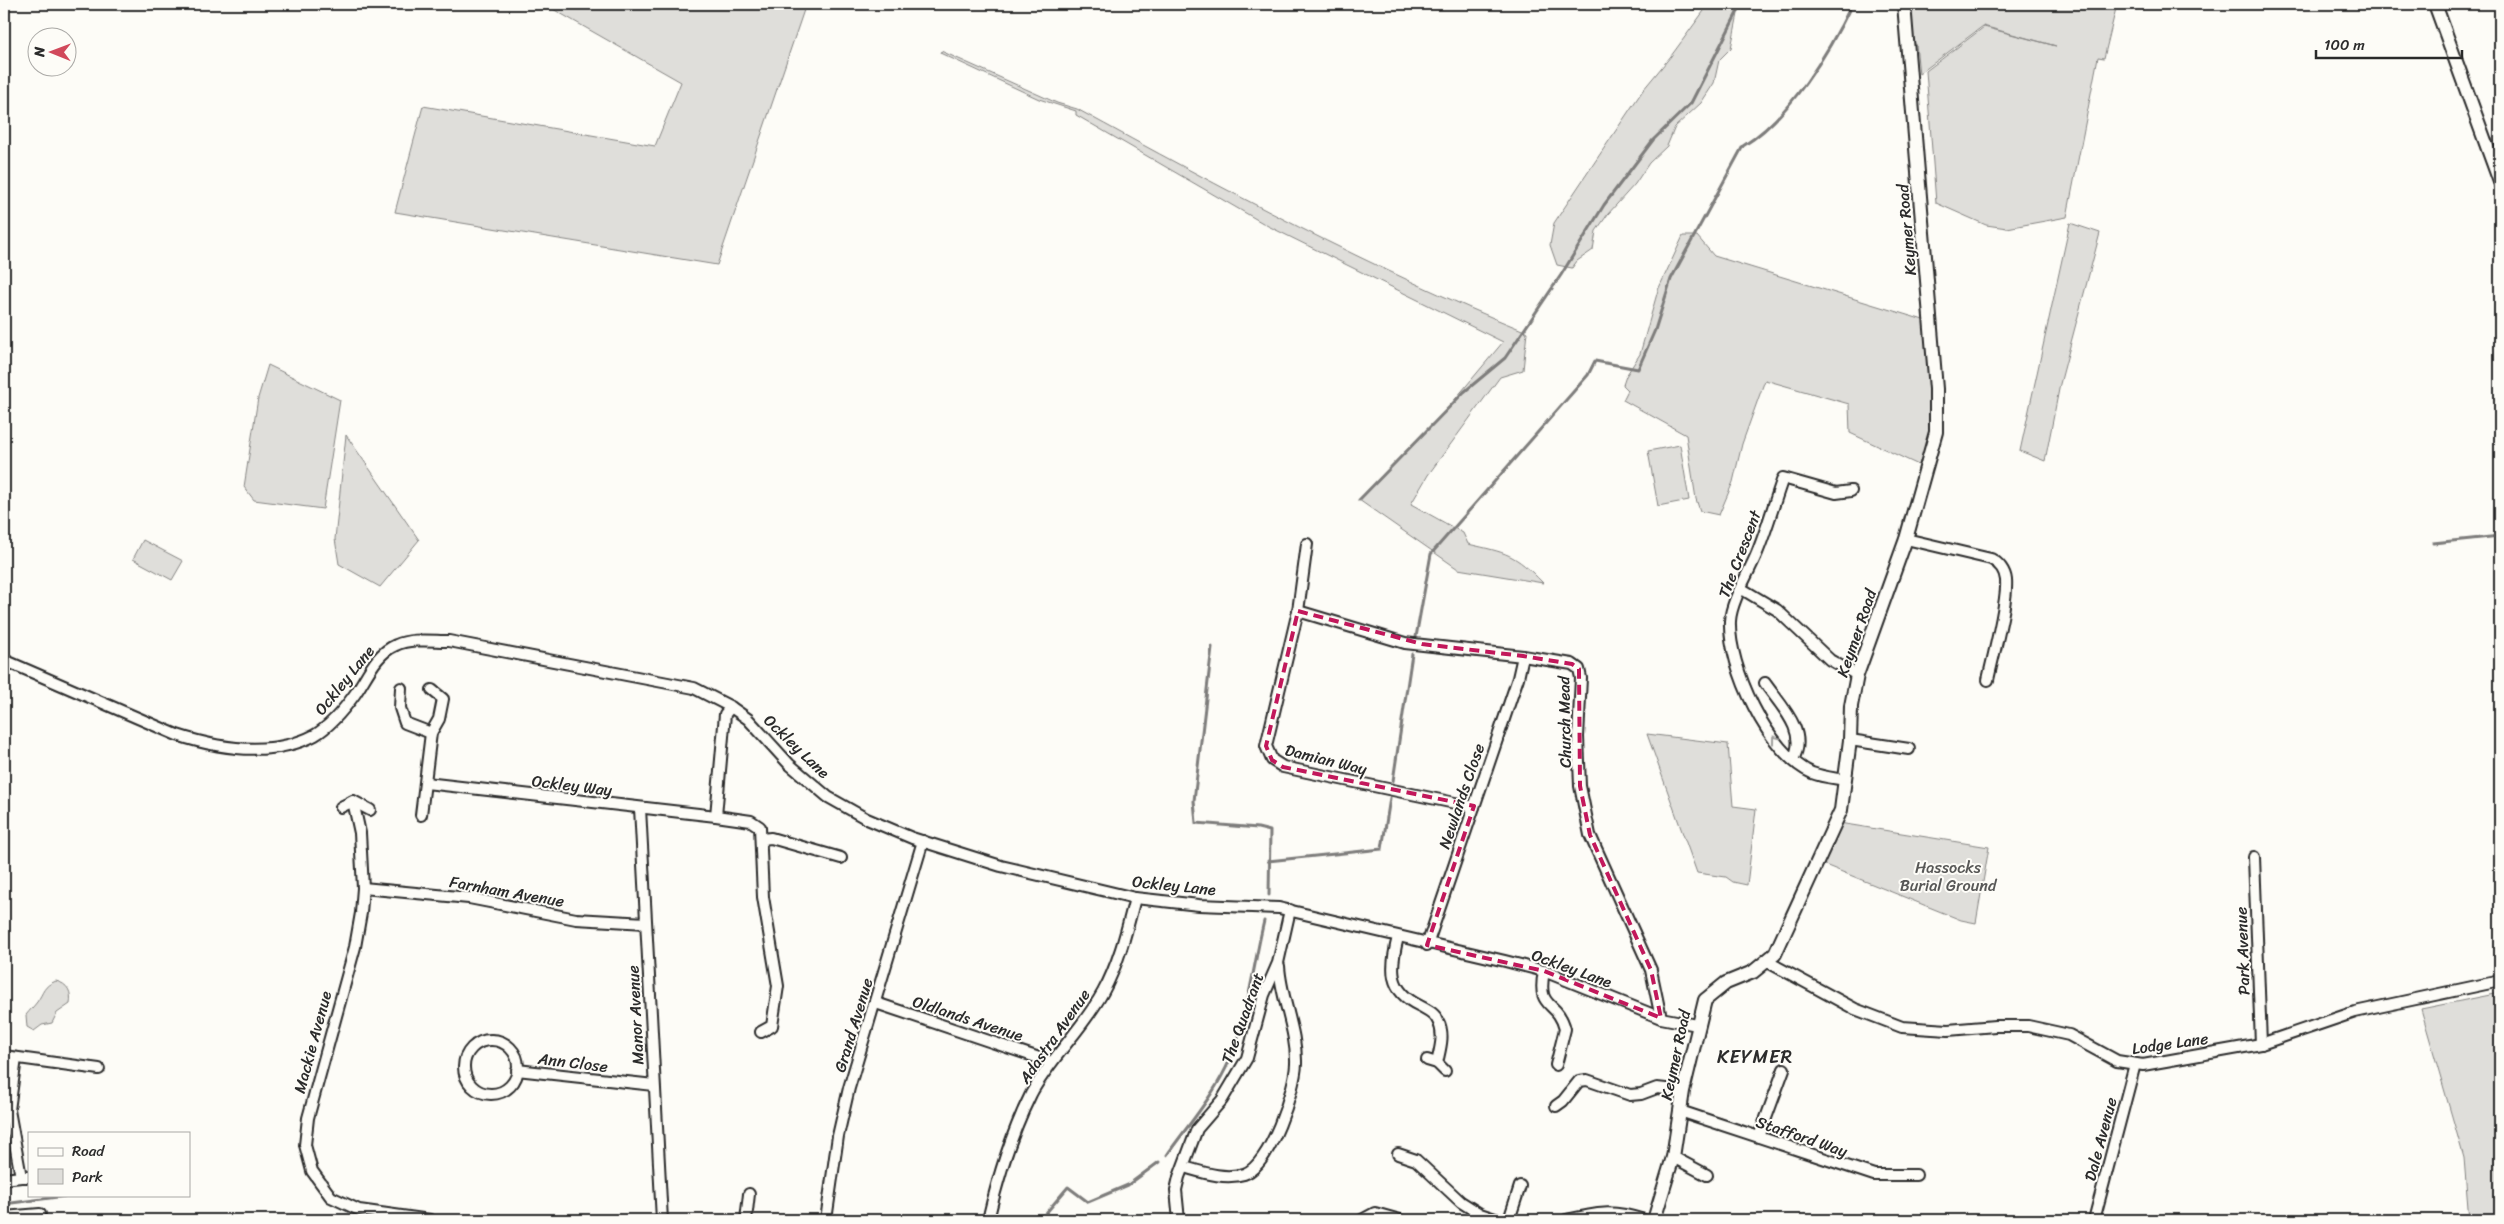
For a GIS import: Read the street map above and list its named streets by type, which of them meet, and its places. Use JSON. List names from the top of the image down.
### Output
{
  "streets": {
    "main road": ["Keymer Road"],
    "street": [
      "The Crescent",
      "Ockley Lane",
      "Church Mead",
      "Damian Way",
      "Ockley Way",
      "Newlands Close",
      "Farnham Avenue",
      "Park Avenue",
      "Manor Avenue",
      "Oldlands Avenue",
      "The Quadrant",
      "Grand Avenue",
      "Adastra Avenue",
      "Mackie Avenue",
      "Lodge Lane",
      "Ann Close",
      "Stafford Way",
      "Dale Avenue"
    ]
  },
  "crossings": [
    ["Keymer Road", "The Crescent"],
    ["Keymer Road", "Ockley Lane"],
    ["Keymer Road", "Lodge Lane"],
    ["Keymer Road", "Stafford Way"],
    ["Ockley Lane", "Church Mead"],
    ["Ockley Lane", "Newlands Close"],
    ["Ockley Lane", "The Quadrant"],
    ["Ockley Lane", "Grand Avenue"],
    ["Ockley Lane", "Adastra Avenue"],
    ["Church Mead", "Damian Way"],
    ["Church Mead", "Newlands Close"],
    ["Damian Way", "Newlands Close"],
    ["Ockley Way", "Manor Avenue"],
    ["Farnham Avenue", "Manor Avenue"],
    ["Farnham Avenue", "Mackie Avenue"],
    ["Park Avenue", "Lodge Lane"],
    ["Manor Avenue", "Ann Close"],
    ["Oldlands Avenue", "Grand Avenue"],
    ["Oldlands Avenue", "Adastra Avenue"],
    ["Lodge Lane", "Dale Avenue"]
  ],
  "districts": ["KEYMER"],
  "parks": ["Hassocks Burial Ground"],
  "legend": ["Road", "Park"],
  "scale_bar": "100 m",
  "north": "left"
}
